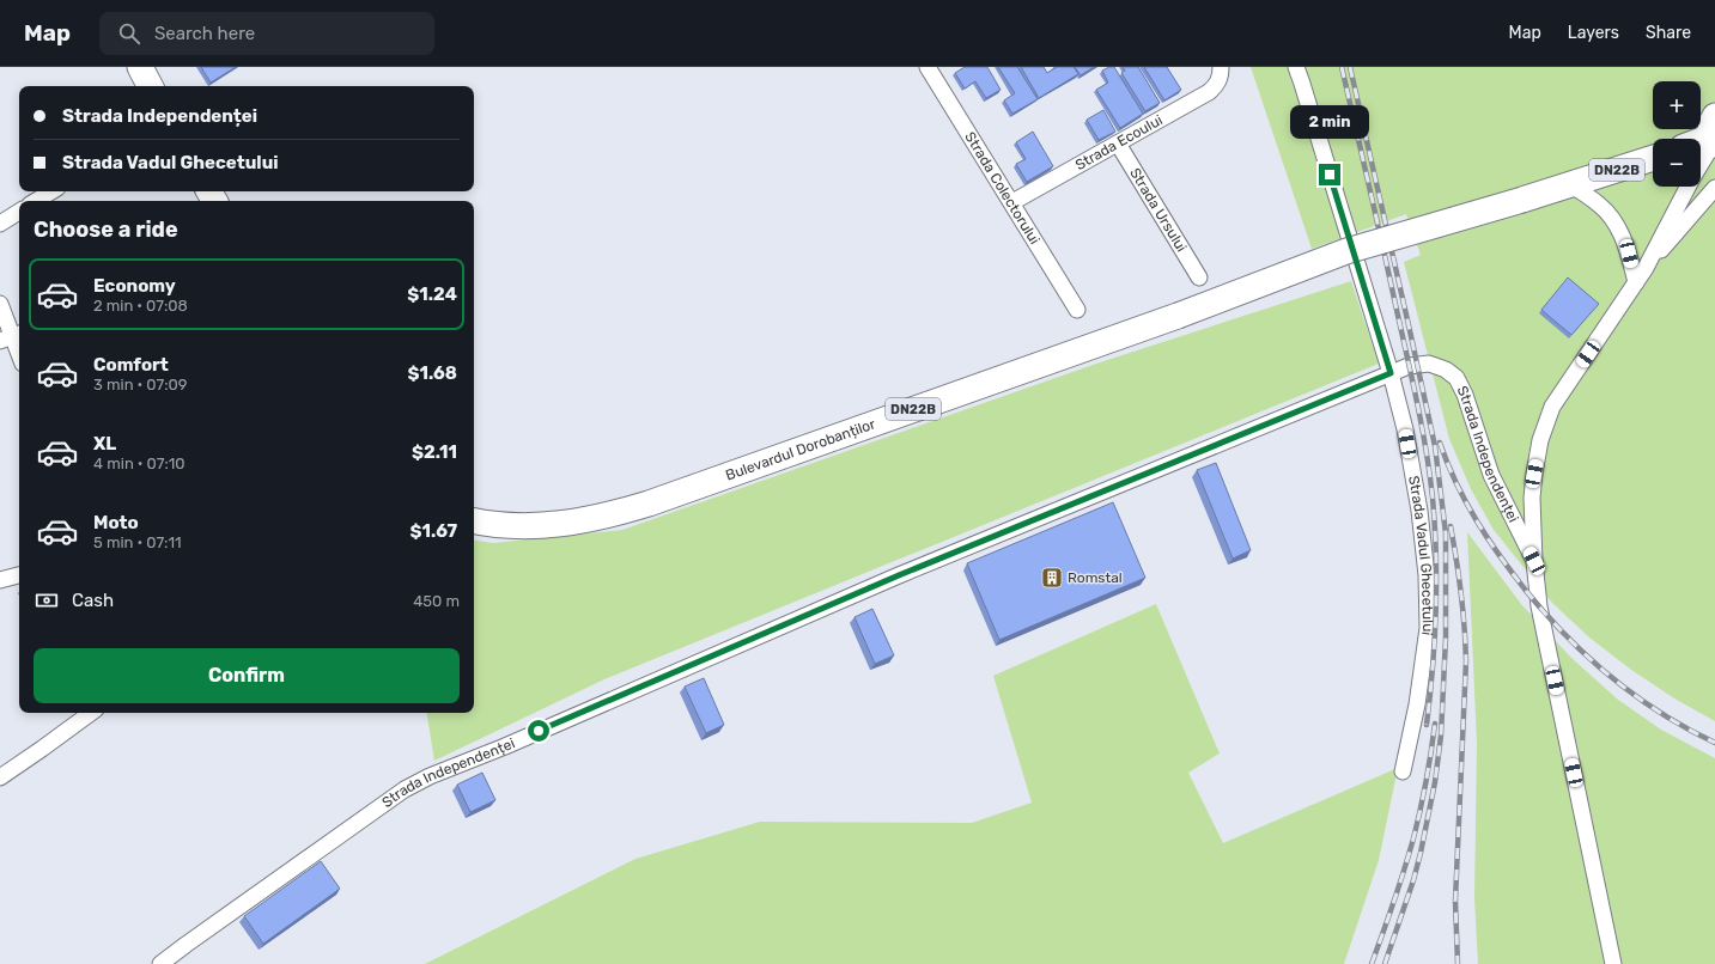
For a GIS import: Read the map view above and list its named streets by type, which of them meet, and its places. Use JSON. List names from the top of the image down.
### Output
{
  "streets": {
    "main road": ["DN22B", "Bulevardul Dorobanților"],
    "street": [
      "Strada Ecoului",
      "Strada Colectorului",
      "Strada Ursului",
      "Strada Independenței",
      "Strada Vadul Ghecetului"
    ]
  },
  "crossings": [
    ["Strada Ecoului", "Strada Colectorului"],
    ["Strada Ecoului", "Strada Ursului"],
    ["DN22B", "Bulevardul Dorobanților"],
    ["Strada Independenței", "Strada Vadul Ghecetului"]
  ],
  "places": {
    "building": ["Romstal"]
  },
  "page": {
    "header": "Map",
    "search": "Search here",
    "nav": ["Map", "Layers", "Share"],
    "map_buttons": ["+", "−"],
    "banner": ["Strada Independenței", "Strada Vadul Ghecetului"],
    "bubble": "2 min",
    "heading": "Choose a ride",
    "list": [
      {
        "name": "Economy",
        "note": "2 min · 07:08",
        "value": "$1.24"
      },
      {
        "name": "Comfort",
        "note": "3 min · 07:09",
        "value": "$1.68"
      },
      {
        "name": "XL",
        "note": "4 min · 07:10",
        "value": "$2.11"
      },
      {
        "name": "Moto",
        "note": "5 min · 07:11",
        "value": "$1.67"
      }
    ],
    "pay": ["Cash", "450 m"],
    "buttons": "Confirm"
  }
}
